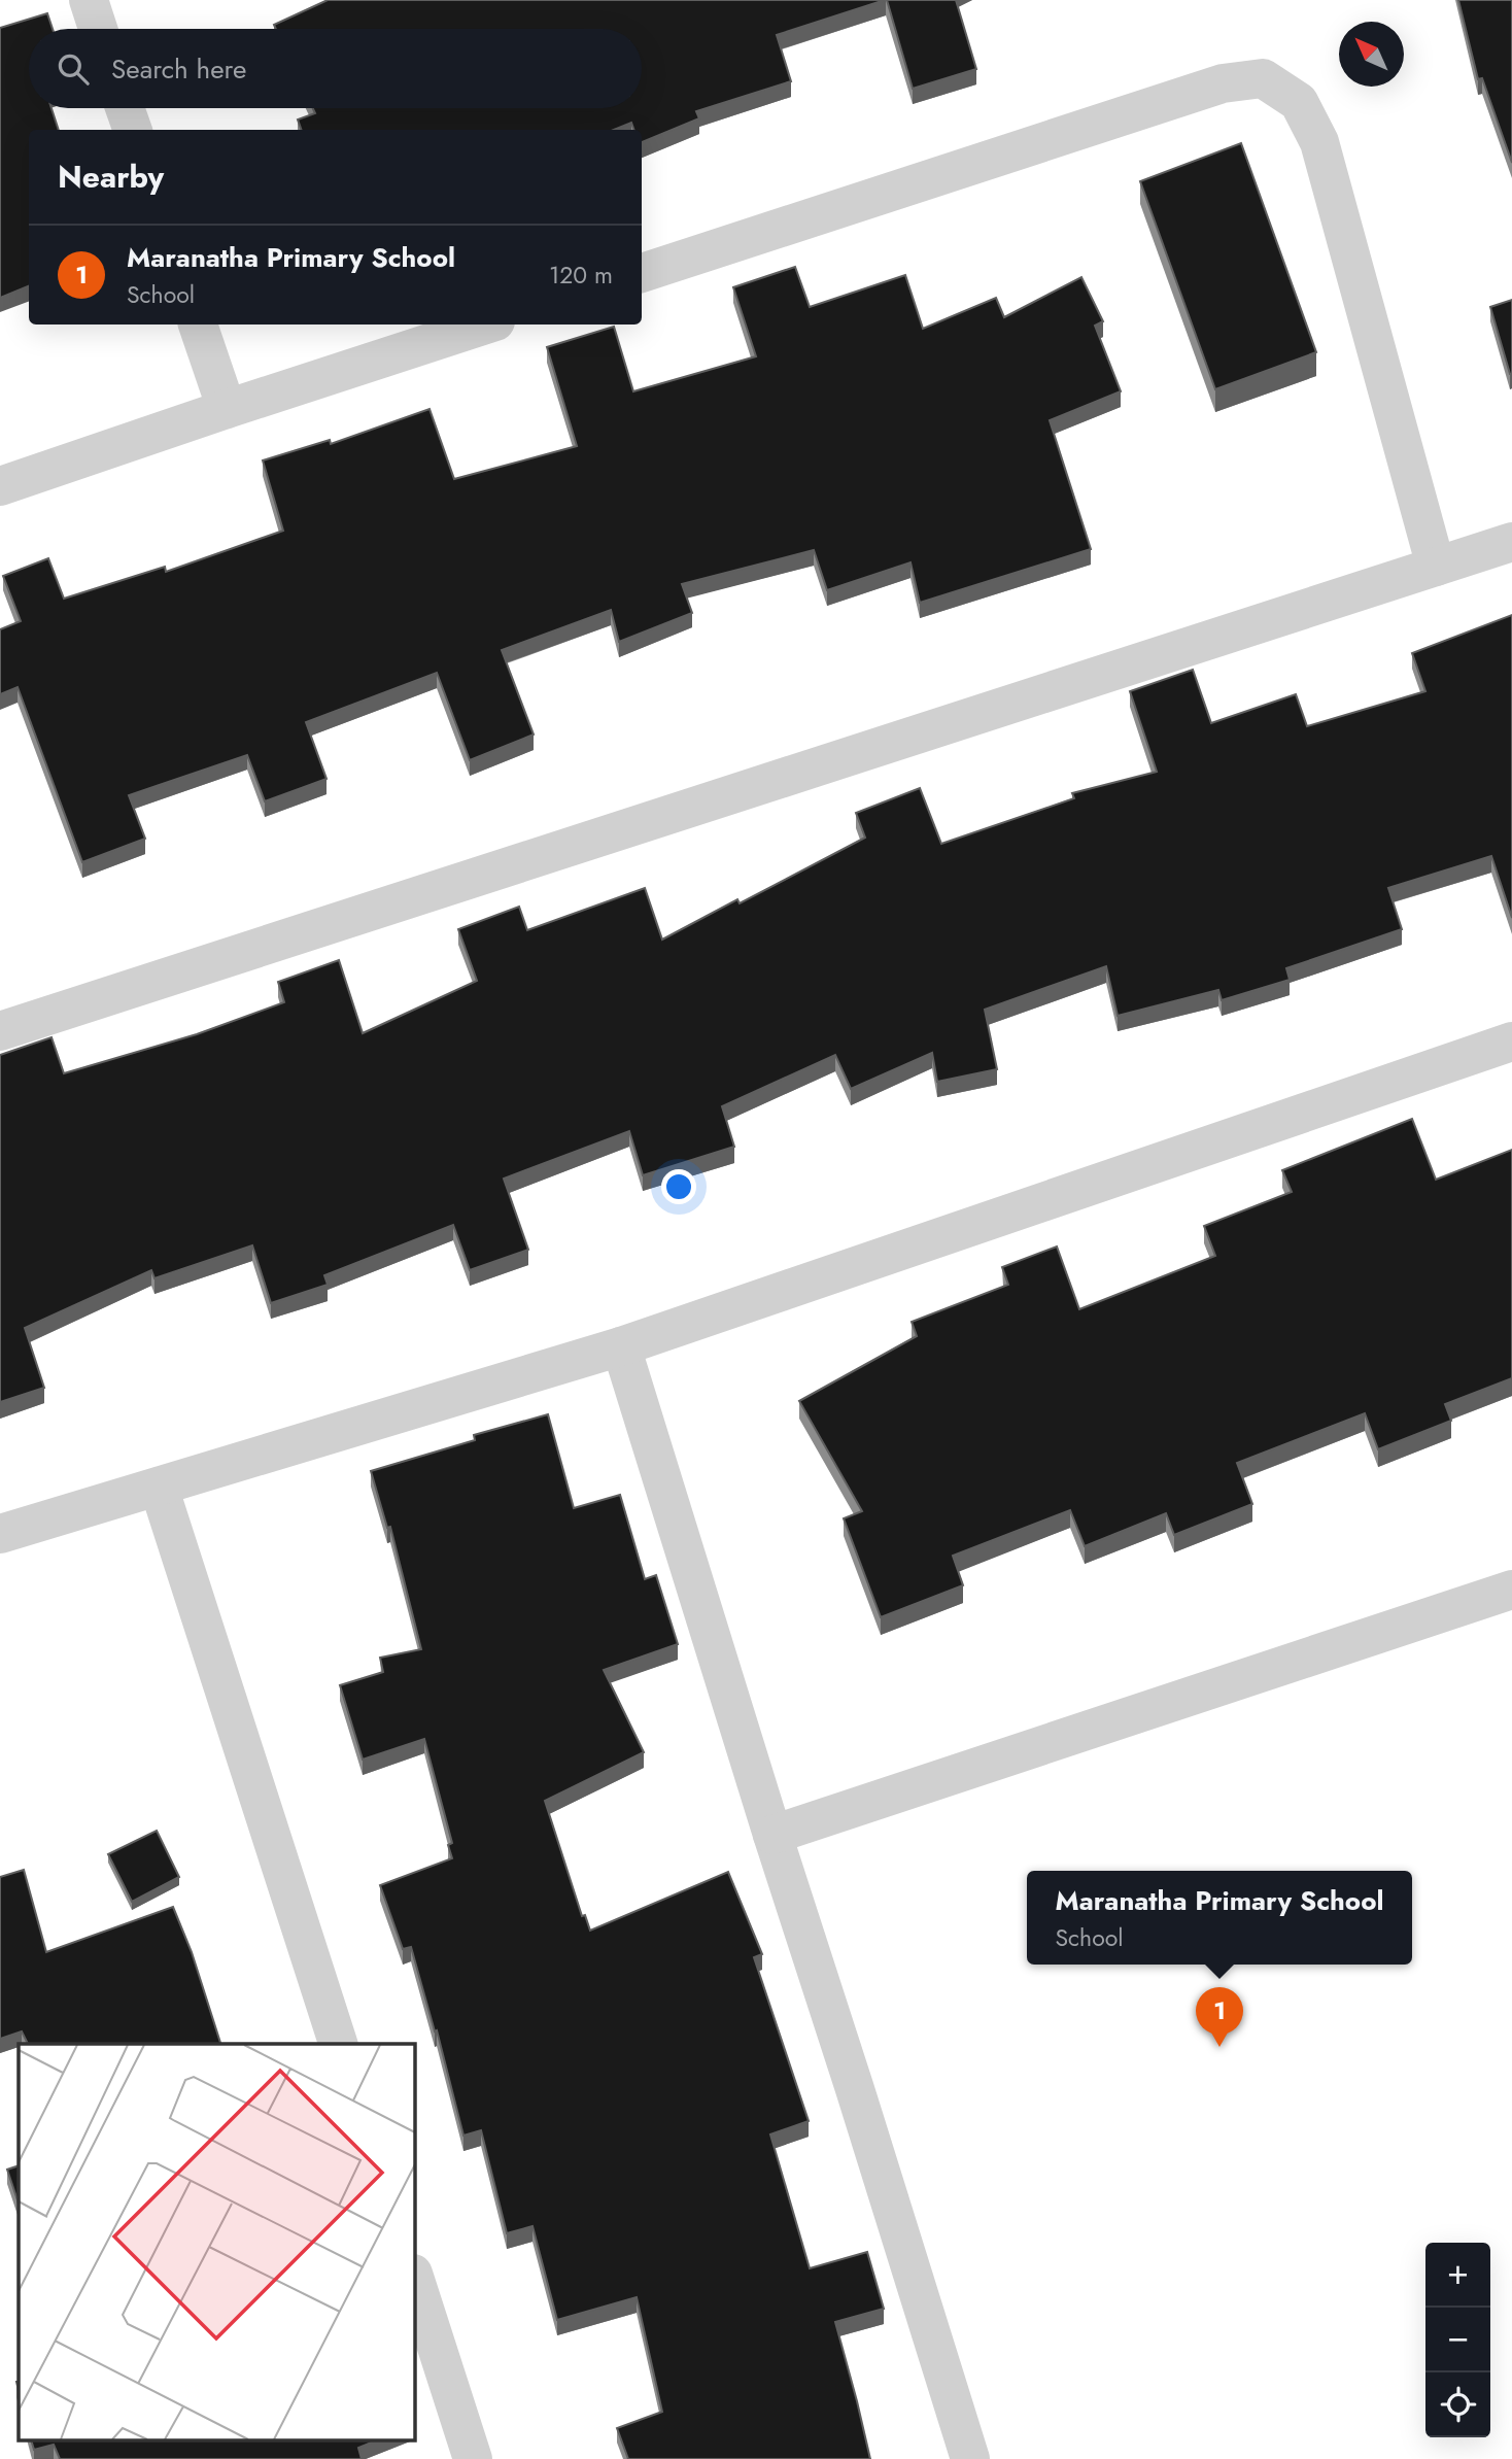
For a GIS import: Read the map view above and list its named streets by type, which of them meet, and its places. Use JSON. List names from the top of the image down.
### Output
{
  "north": "top left",
  "page": {
    "search": "Search here",
    "heading": "Nearby",
    "list": [
      {
        "mark": "1",
        "name": "Maranatha Primary School",
        "note": "School",
        "value": "120 m"
      }
    ],
    "popup": ["Maranatha Primary School", "School"],
    "pins": "1",
    "map_buttons": ["+", "−"]
  }
}
